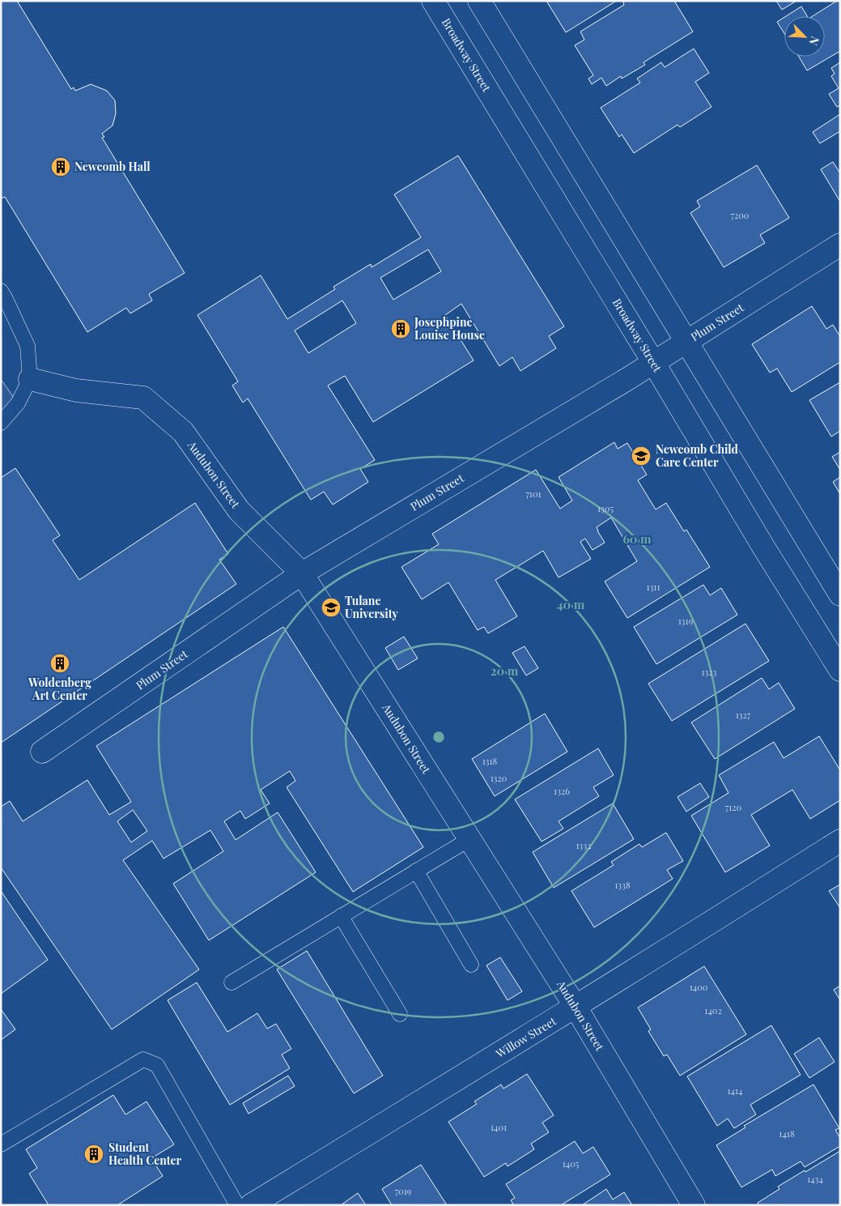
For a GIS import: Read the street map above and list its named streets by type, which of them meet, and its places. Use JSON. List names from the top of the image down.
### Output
{
  "streets": {
    "street": [
      "Broadway Street",
      "Plum Street",
      "Audubon Street",
      "Willow Street"
    ]
  },
  "crossings": [
    ["Broadway Street", "Plum Street"],
    ["Plum Street", "Audubon Street"],
    ["Audubon Street", "Willow Street"]
  ],
  "places": {
    "building": [
      "Newcomb Hall",
      "Josephpine Louise House",
      "Woldenberg Art Center",
      "Student Health Center"
    ],
    "school or university": ["Newcomb Child Care Center", "Tulane University"]
  },
  "house_numbers": [
    "7200",
    "7101",
    "1305",
    "1311",
    "1319",
    "1323",
    "1327",
    "1318",
    "1320",
    "1326",
    "7120",
    "1332",
    "1338",
    "1400",
    "1402",
    "1414",
    "1401",
    "1418",
    "1405",
    "1434",
    "7019"
  ],
  "north": "bottom right",
  "rings": ["60 m", "40 m", "20 m"]
}
